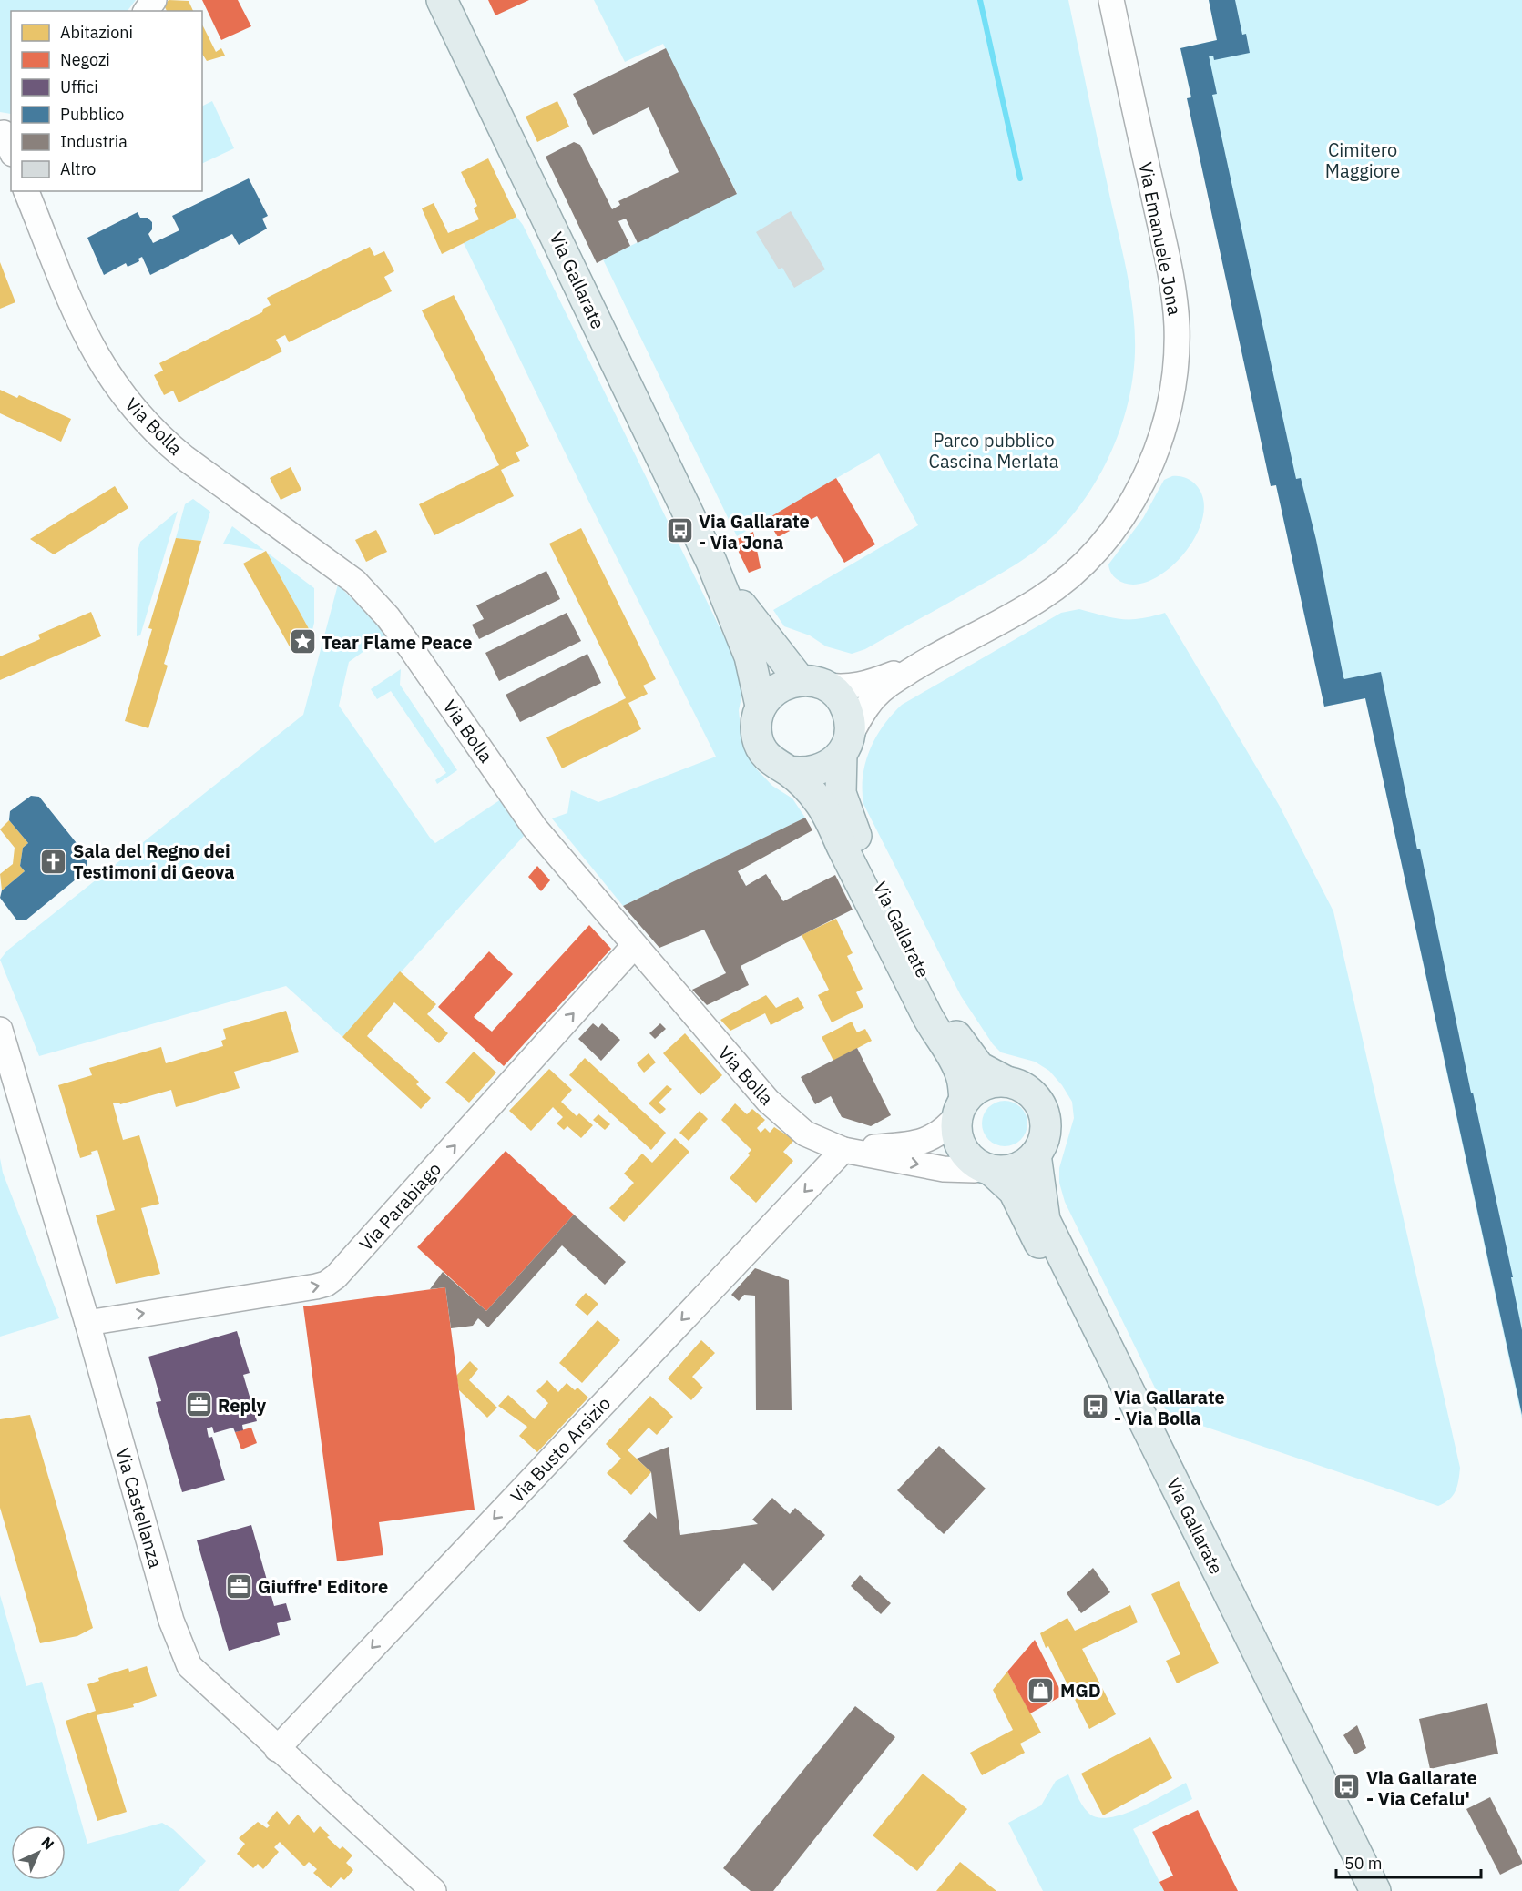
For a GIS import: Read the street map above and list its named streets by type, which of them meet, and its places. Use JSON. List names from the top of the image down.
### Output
{
  "streets": {
    "main road": ["Via Gallarate"],
    "street": [
      "Via Emanuele Jona",
      "Via Bolla",
      "Via Parabiago",
      "Via Busto Arsizio",
      "Via Castellanza"
    ]
  },
  "crossings": [
    ["Via Emanuele Jona", "Via Gallarate"],
    ["Via Gallarate", "Via Bolla"],
    ["Via Bolla", "Via Parabiago"],
    ["Via Bolla", "Via Busto Arsizio"],
    ["Via Parabiago", "Via Castellanza"],
    ["Via Busto Arsizio", "Via Castellanza"]
  ],
  "one_way": ["Via Parabiago", "Via Busto Arsizio"],
  "parks": ["Cimitero Maggiore", "Parco pubblico Cascina Merlata"],
  "places": {
    "bus stop": ["Via Gallarate - Via Jona", "Via Gallarate - Via Bolla", "Via Gallarate - Via Cefalu'"],
    "place": ["Tear Flame Peace"],
    "church": ["Sala del Regno dei Testimoni di Geova"],
    "office": ["Reply", "Giuffre' Editore"],
    "shop": ["MGD"]
  },
  "legend": [
    "Abitazioni",
    "Negozi",
    "Uffici",
    "Pubblico",
    "Industria",
    "Altro"
  ],
  "scale_bar": "50 m",
  "north": "top right"
}
